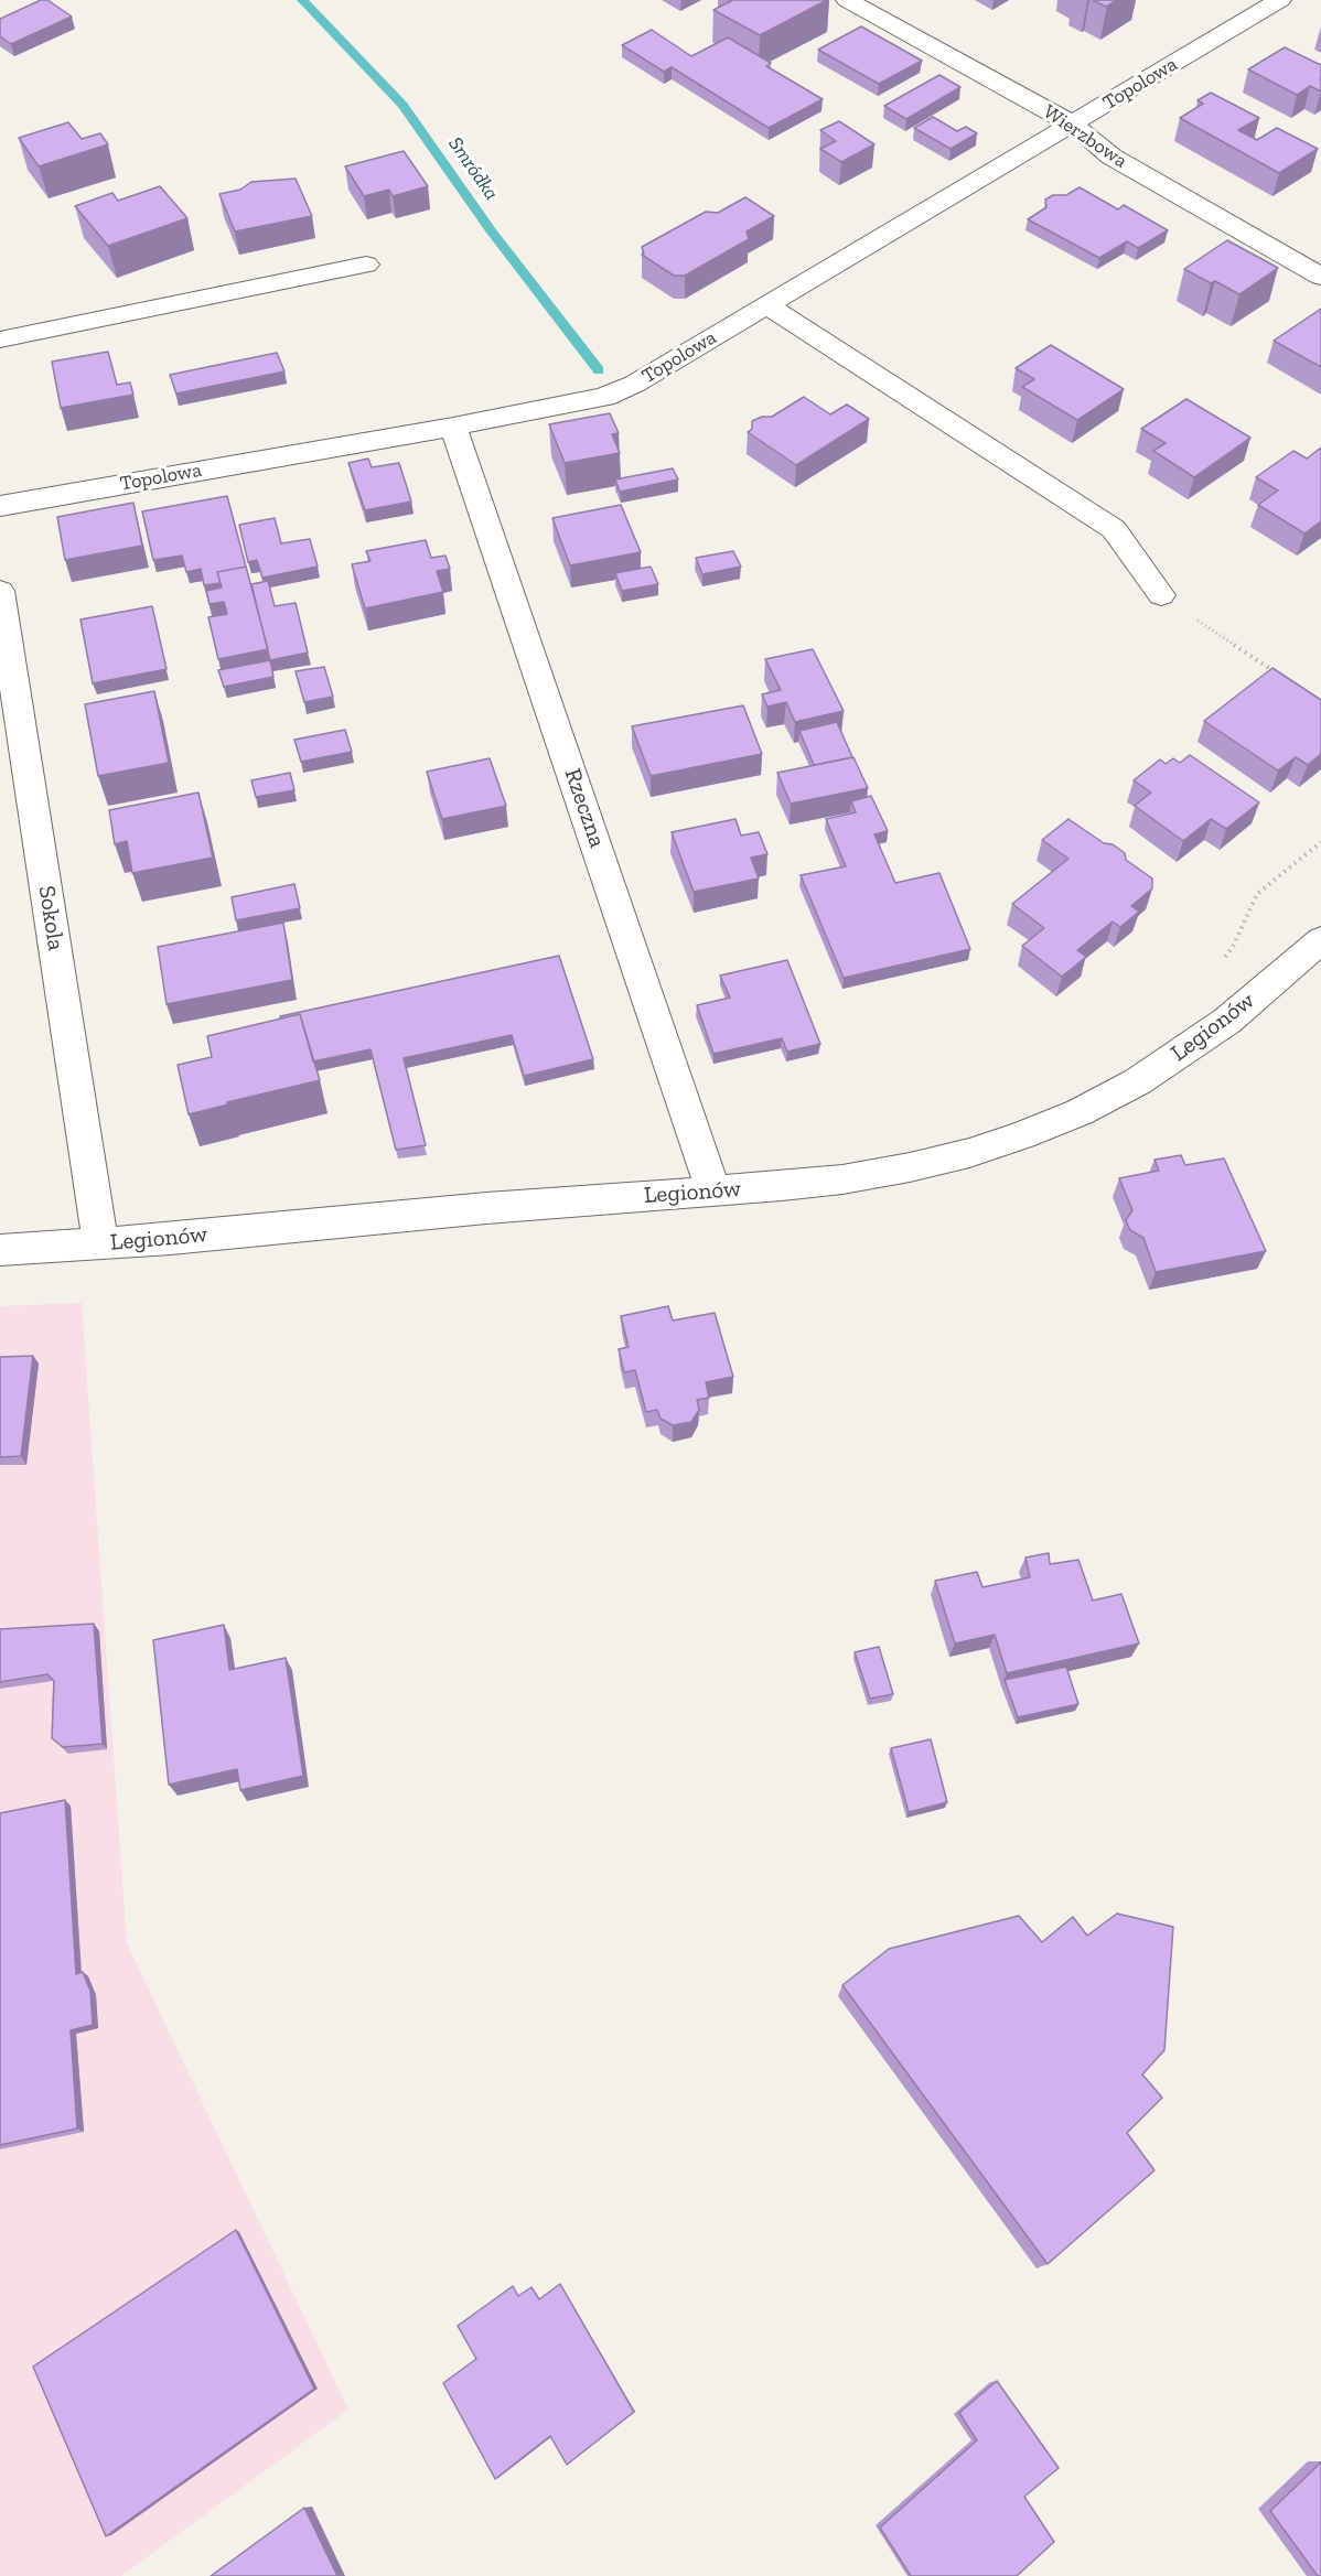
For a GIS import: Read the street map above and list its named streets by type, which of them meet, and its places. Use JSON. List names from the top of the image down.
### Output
{
  "streets": {
    "street": [
      "Topolowa",
      "Wierzbowa",
      "Rzeczna",
      "Sokola",
      "Legionów"
    ]
  },
  "crossings": [
    ["Topolowa", "Wierzbowa"],
    ["Topolowa", "Rzeczna"],
    ["Rzeczna", "Legionów"],
    ["Sokola", "Legionów"]
  ],
  "water": ["Smródka"]
}
